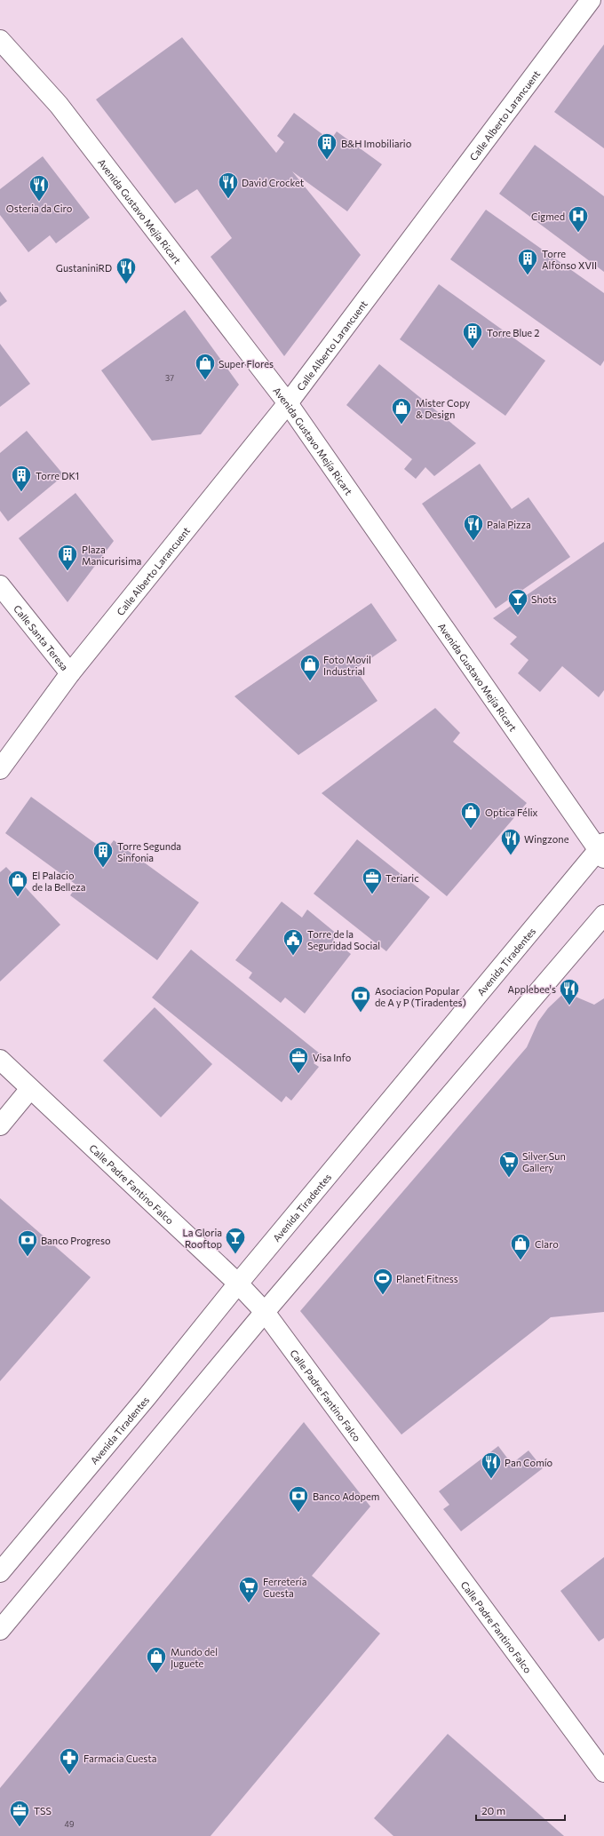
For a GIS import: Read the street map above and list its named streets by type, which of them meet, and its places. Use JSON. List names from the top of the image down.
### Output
{
  "streets": {
    "street": [
      "Calle Alberto Larancuent",
      "Avenida Gustavo Mejía Ricart",
      "Calle Santa Teresa",
      "Avenida Tiradentes",
      "Calle Padre Fantino Falco"
    ]
  },
  "crossings": [
    ["Calle Alberto Larancuent", "Avenida Gustavo Mejía Ricart"],
    ["Calle Alberto Larancuent", "Calle Santa Teresa"],
    ["Avenida Gustavo Mejía Ricart", "Avenida Tiradentes"],
    ["Avenida Tiradentes", "Calle Padre Fantino Falco"]
  ],
  "places": {
    "building": [
      "B&H Imobiliario",
      "Torre Alfonso XVII",
      "Torre Blue 2",
      "Torre DK1",
      "Plaza Manicurisima",
      "Torre Segunda Sinfonia"
    ],
    "restaurant": [
      "David Crocket",
      "Osteria da Ciro",
      "GustaniniRD",
      "Pala Pizza",
      "Wingzone",
      "Applebee's",
      "Pan Comío"
    ],
    "hospital": ["Cigmed"],
    "shop": [
      "Super Flores",
      "Mister Copy & Design",
      "Foto Movil Industrial",
      "Optica Félix",
      "El Palacio de la Belleza",
      "Claro",
      "Mundo del Juguete"
    ],
    "bar": ["Shots", "La Gloria Rooftop"],
    "office": ["Teriaric", "Visa Info", "TSS"],
    "public building": ["Torre de la Seguridad Social"],
    "bank": ["Asociacion Popular de A y P (Tiradentes)", "Banco Progreso", "Banco Adopem"],
    "supermarket": ["Silver Sun Gallery", "Ferretería Cuesta"],
    "sports": ["Planet Fitness"],
    "pharmacy": ["Farmacia Cuesta"]
  },
  "house_numbers": ["37", "49"],
  "scale_bar": "20 m"
}
